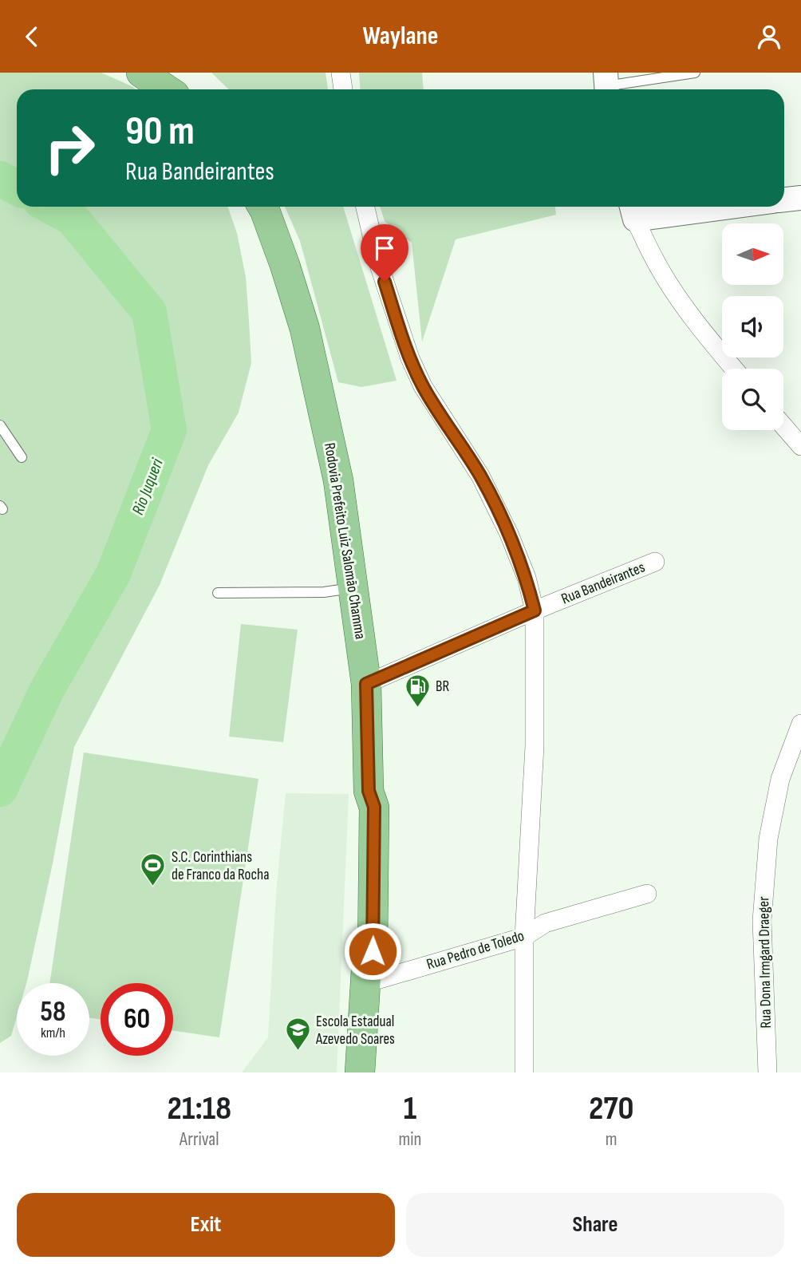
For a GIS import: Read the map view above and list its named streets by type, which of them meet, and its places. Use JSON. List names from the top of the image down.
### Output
{
  "streets": {
    "main road": ["Rodovia Prefeito Luiz Salomão Chamma"],
    "street": ["Rua Bandeirantes", "Rua Pedro de Toledo", "Rua Dona Irmgard Draeger"]
  },
  "crossings": [
    ["Rodovia Prefeito Luiz Salomão Chamma", "Rua Bandeirantes"],
    ["Rodovia Prefeito Luiz Salomão Chamma", "Rua Pedro de Toledo"]
  ],
  "water": ["Rio Juqueri"],
  "places": {
    "fuel station": ["BR"],
    "sports": ["S.C. Corinthians de Franco da Rocha"],
    "school or university": ["Escola Estadual Azevedo Soares"]
  },
  "north": "right",
  "page": {
    "header": "Waylane",
    "turn": ["90 m", "Rua Bandeirantes"],
    "speed": "58 km/h",
    "limit": "60",
    "eta": [
      "21:18",
      "Arrival",
      "1",
      "min",
      "270",
      "m"
    ],
    "buttons": ["Exit", "Share"]
  }
}
